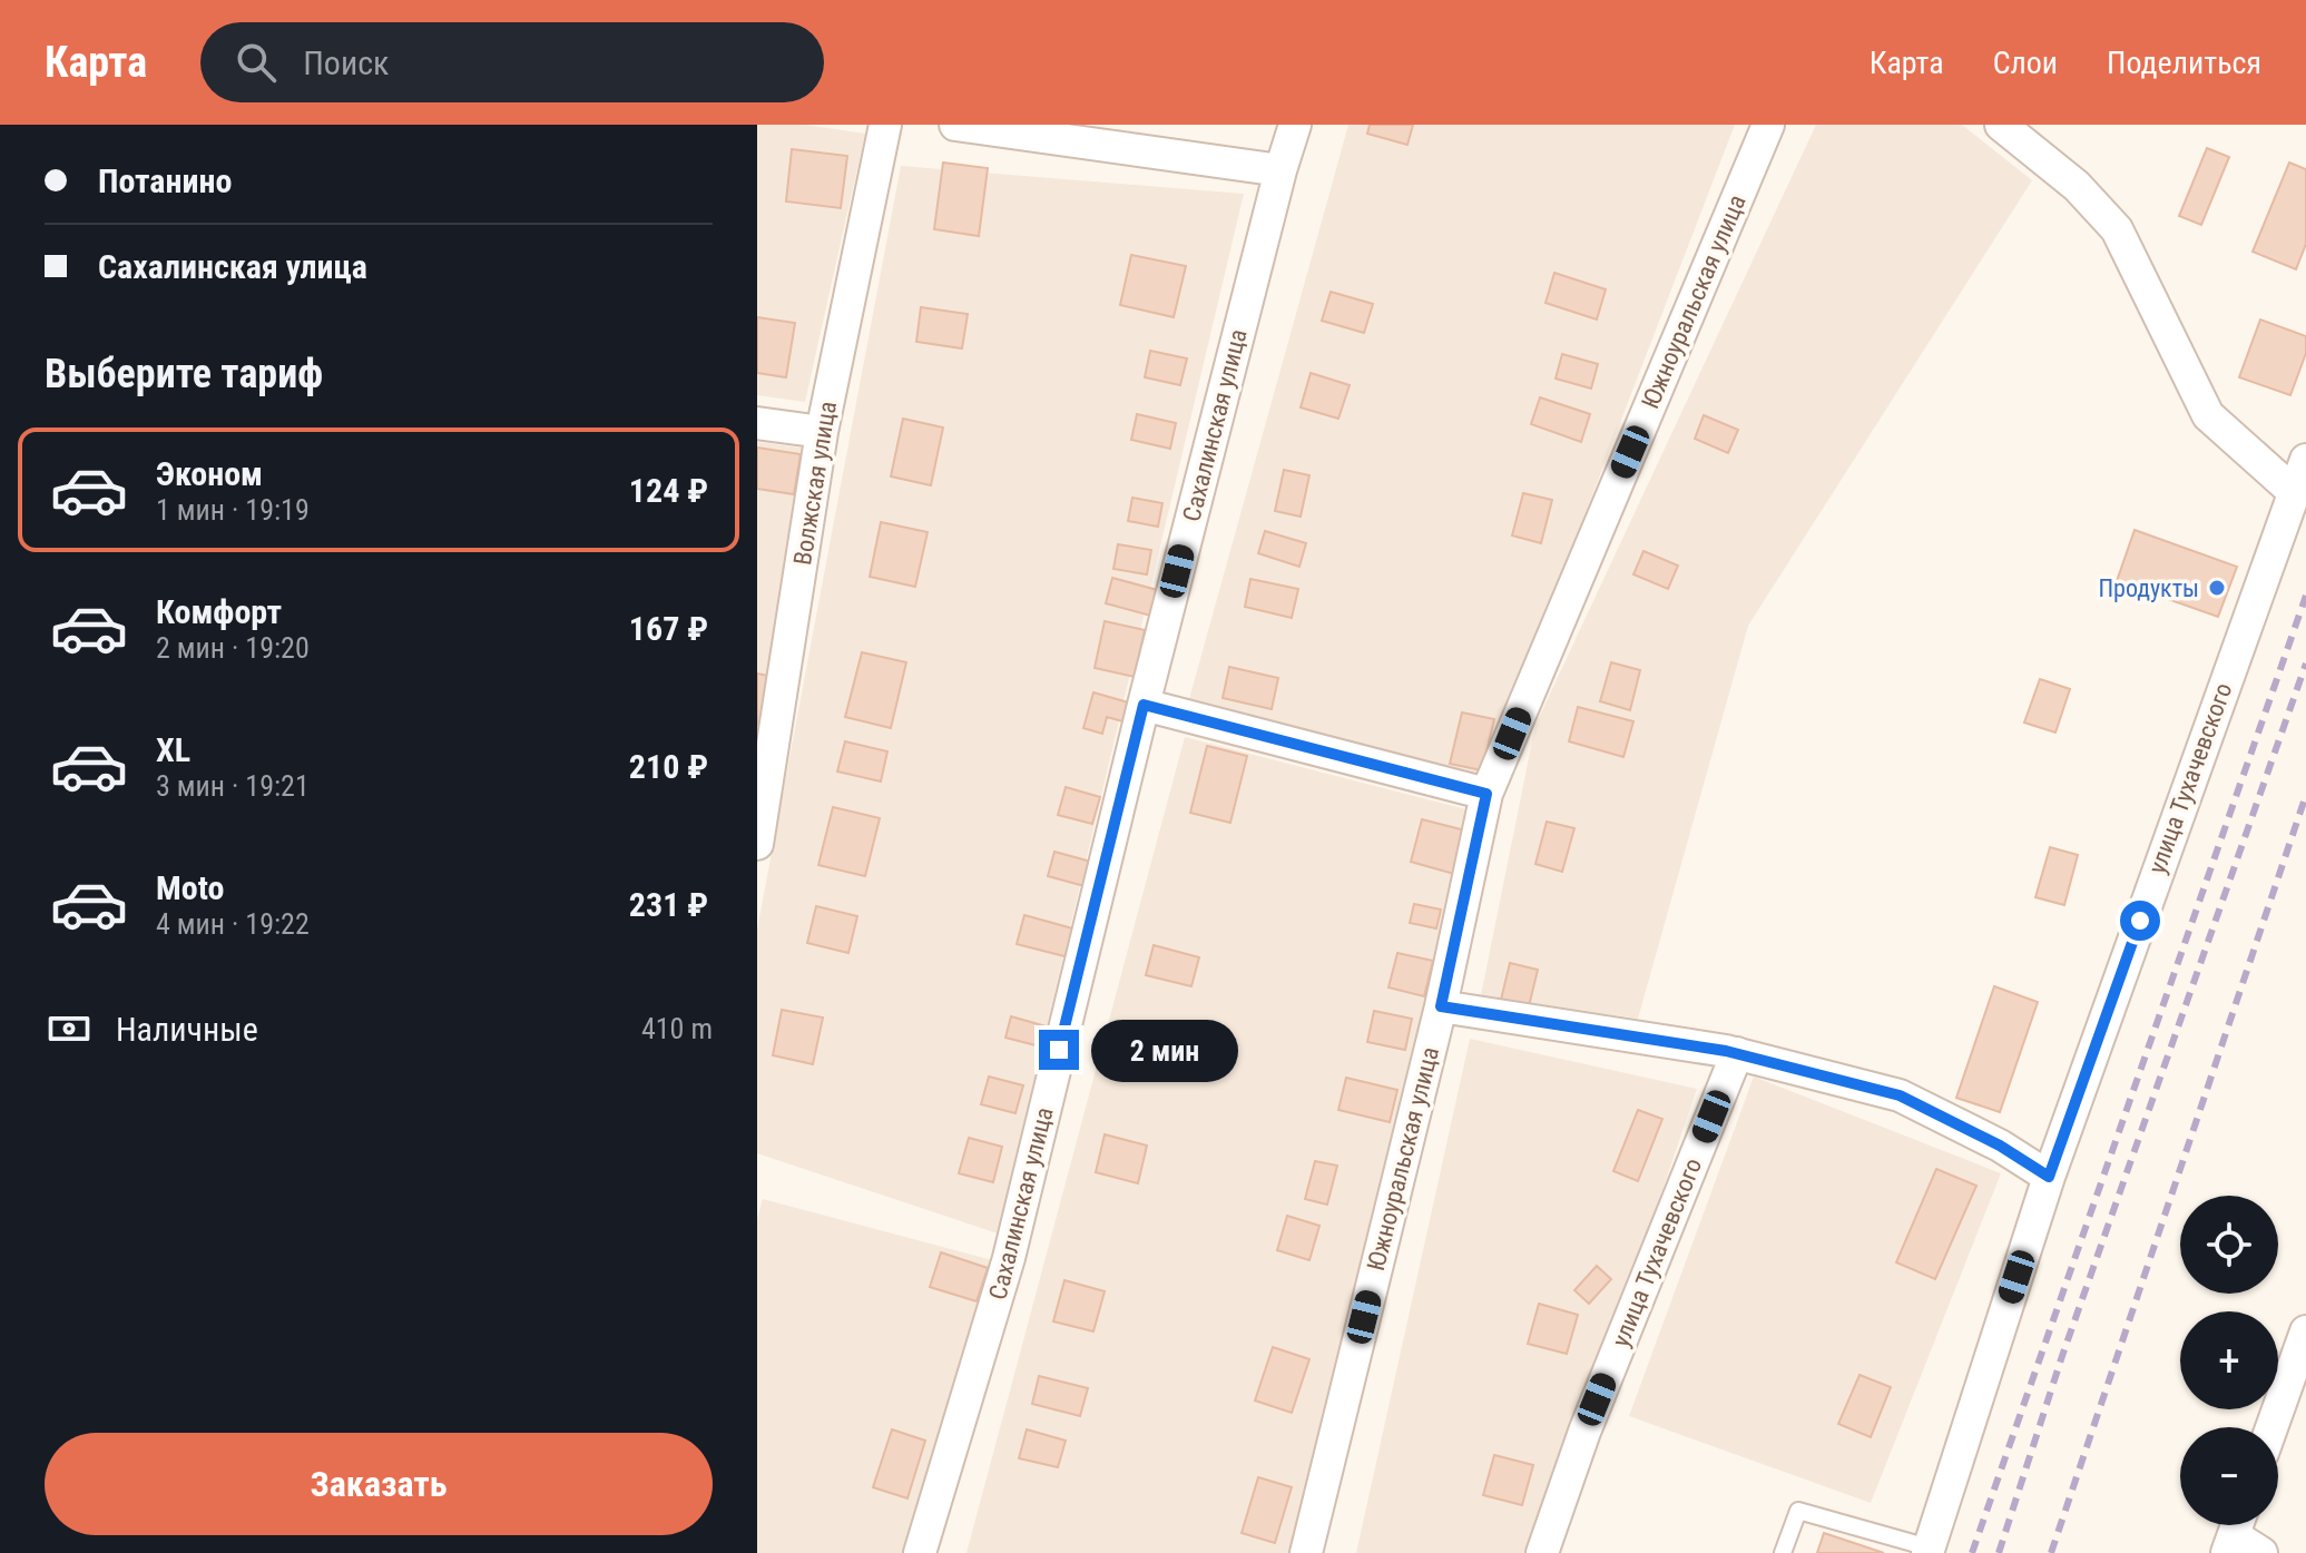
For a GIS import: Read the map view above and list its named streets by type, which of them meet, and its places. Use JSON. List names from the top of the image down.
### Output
{
  "streets": {
    "street": [
      "Южноуральская улица",
      "Сахалинская улица",
      "Волжская улица",
      "улица Тухачевского"
    ]
  },
  "places": ["Продукты"],
  "page": {
    "header": "Карта",
    "search": "Поиск",
    "nav": ["Карта", "Слои", "Поделиться"],
    "banner": ["Потанино", "Сахалинская улица"],
    "heading": "Выберите тариф",
    "list": [
      {
        "name": "Эконом",
        "note": "1 мин · 19:19",
        "value": "124 ₽"
      },
      {
        "name": "Комфорт",
        "note": "2 мин · 19:20",
        "value": "167 ₽"
      },
      {
        "name": "XL",
        "note": "3 мин · 19:21",
        "value": "210 ₽"
      },
      {
        "name": "Moto",
        "note": "4 мин · 19:22",
        "value": "231 ₽"
      }
    ],
    "pay": ["Наличные", "410 m"],
    "bubble": "2 мин",
    "map_buttons": ["+", "−"],
    "buttons": "Заказать"
  }
}
